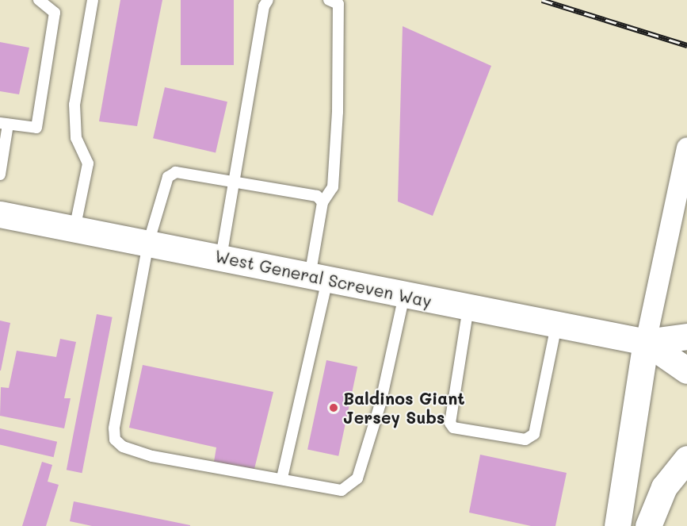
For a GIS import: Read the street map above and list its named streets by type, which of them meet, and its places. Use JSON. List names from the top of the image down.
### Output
{
  "streets": {
    "main road": ["West General Screven Way"]
  },
  "places": ["Baldinos Giant Jersey Subs"]
}
